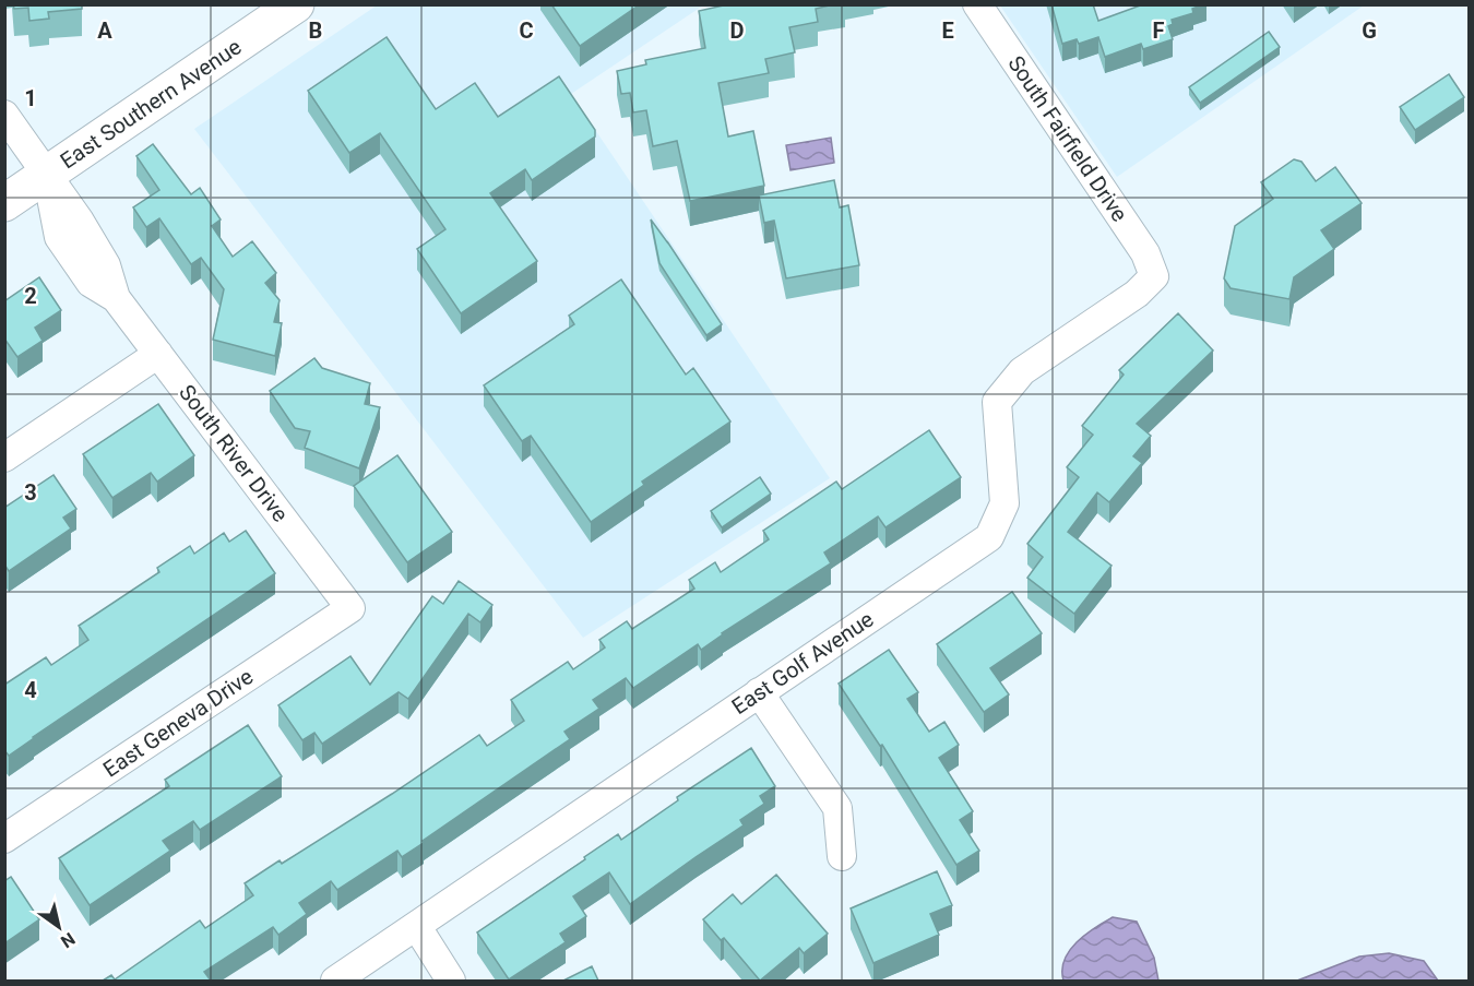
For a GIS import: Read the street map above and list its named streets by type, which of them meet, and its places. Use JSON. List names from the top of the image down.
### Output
{
  "streets": {
    "main road": ["East Southern Avenue"],
    "street": [
      "South Fairfield Drive",
      "South River Drive",
      "East Golf Avenue",
      "East Geneva Drive"
    ]
  },
  "crossings": [
    ["East Southern Avenue", "South River Drive"],
    ["South Fairfield Drive", "East Golf Avenue"],
    ["South River Drive", "East Geneva Drive"]
  ],
  "north": "bottom right",
  "grid": {
    "columns": [
      "A",
      "B",
      "C",
      "D",
      "E",
      "F",
      "G"
    ],
    "rows": [
      "1",
      "2",
      "3",
      "4"
    ]
  }
}
